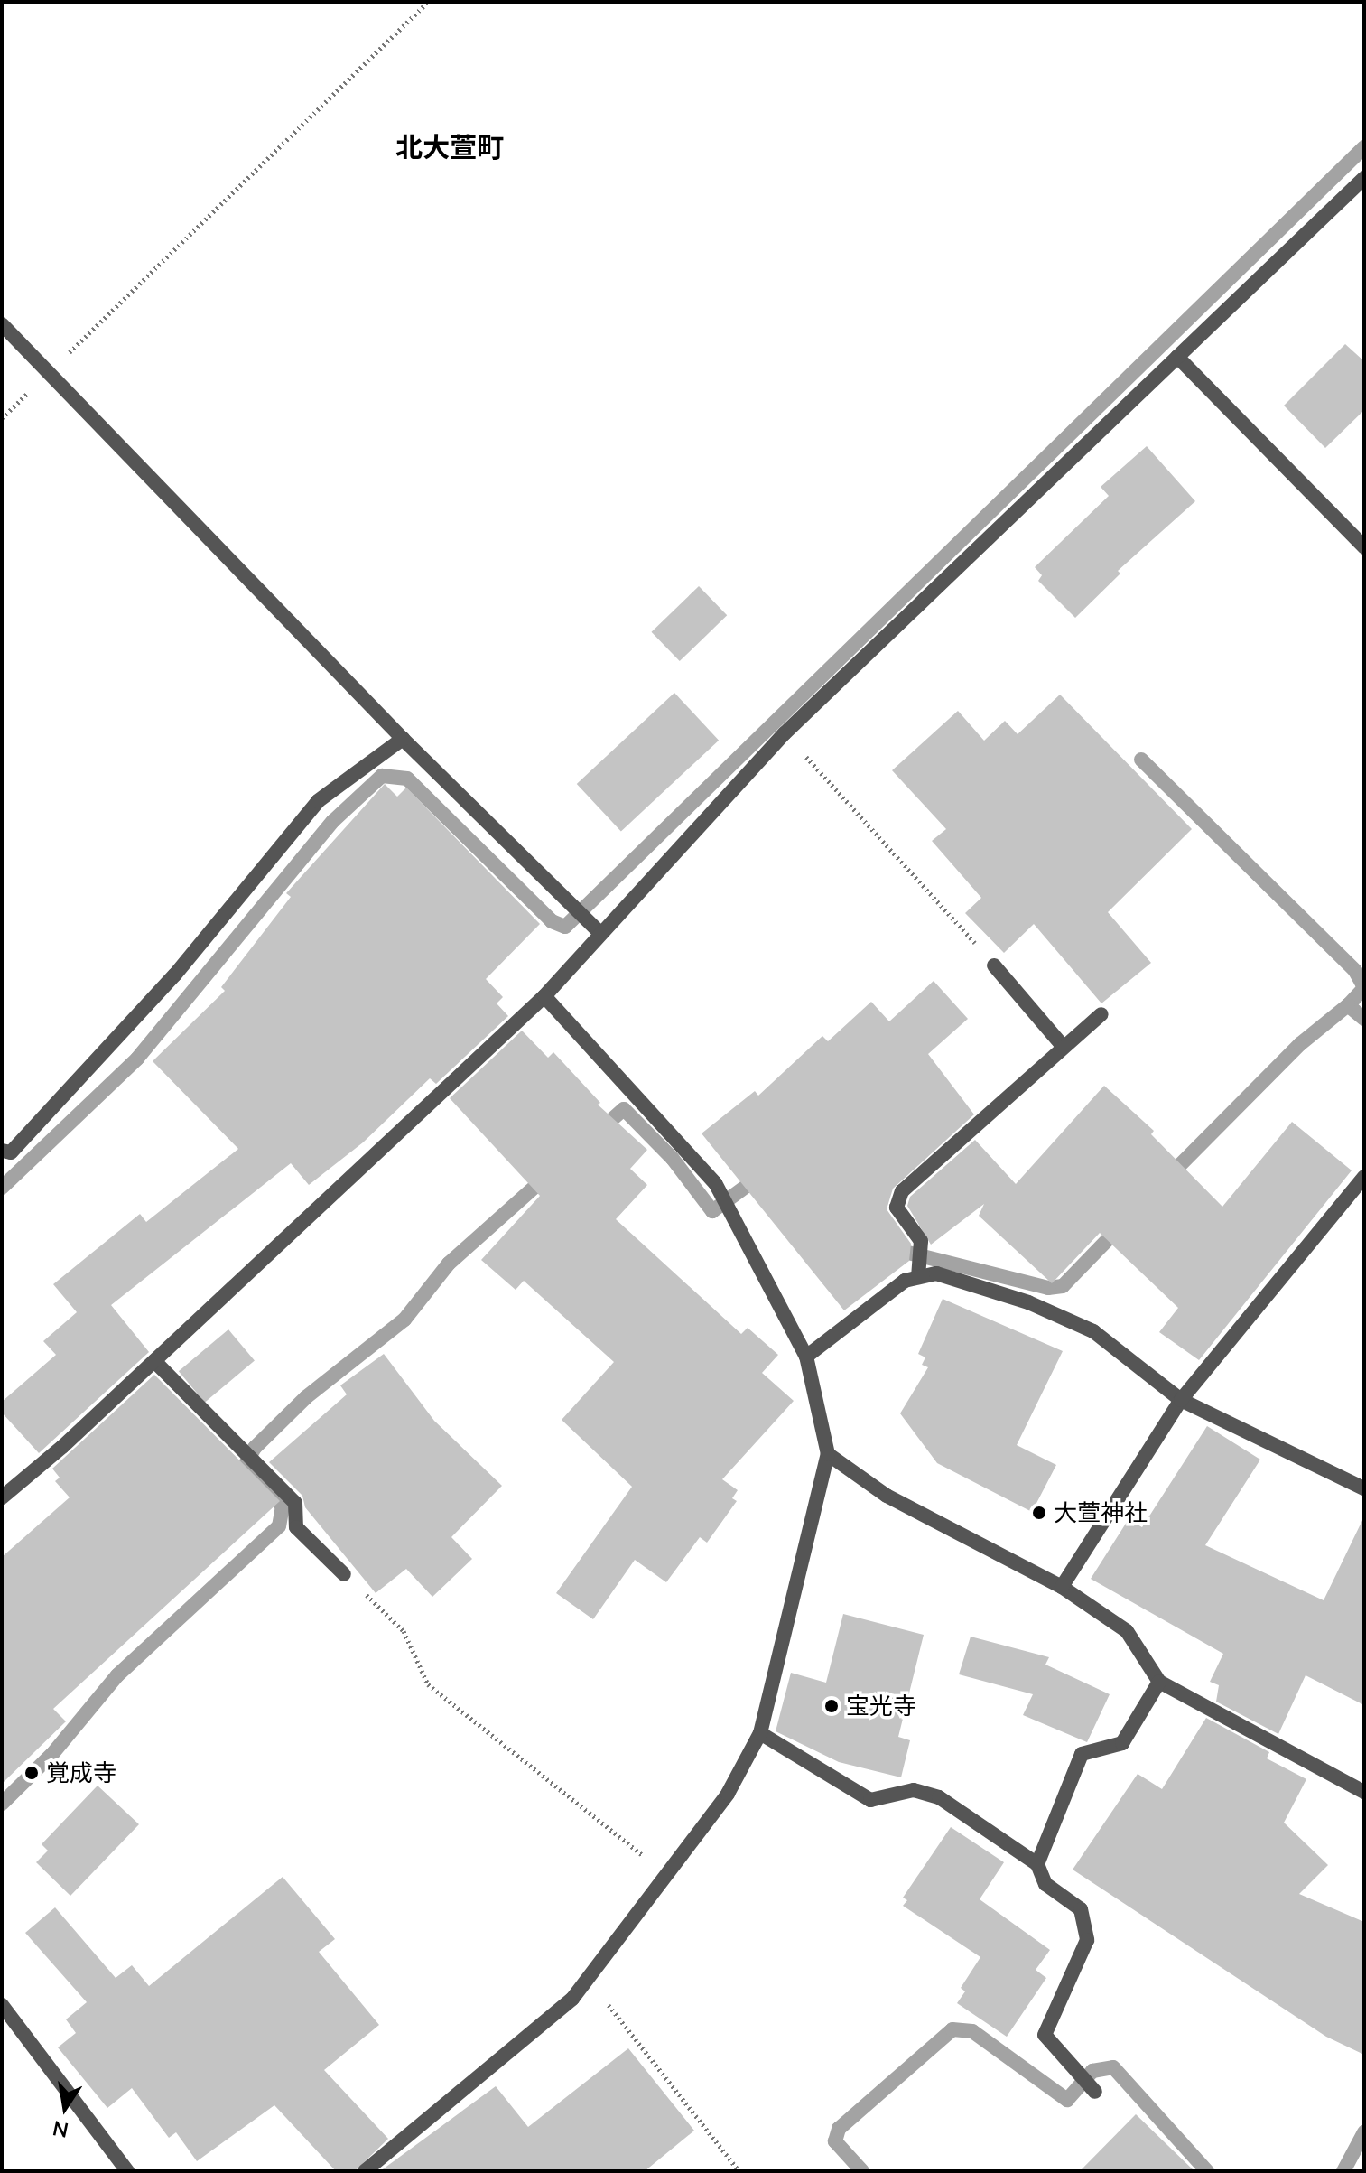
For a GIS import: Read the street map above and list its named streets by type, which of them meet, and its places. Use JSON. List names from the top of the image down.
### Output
{
  "districts": ["北大萱町"],
  "places": ["大萱神社", "宝光寺", "覚成寺"],
  "north": "bottom"
}
